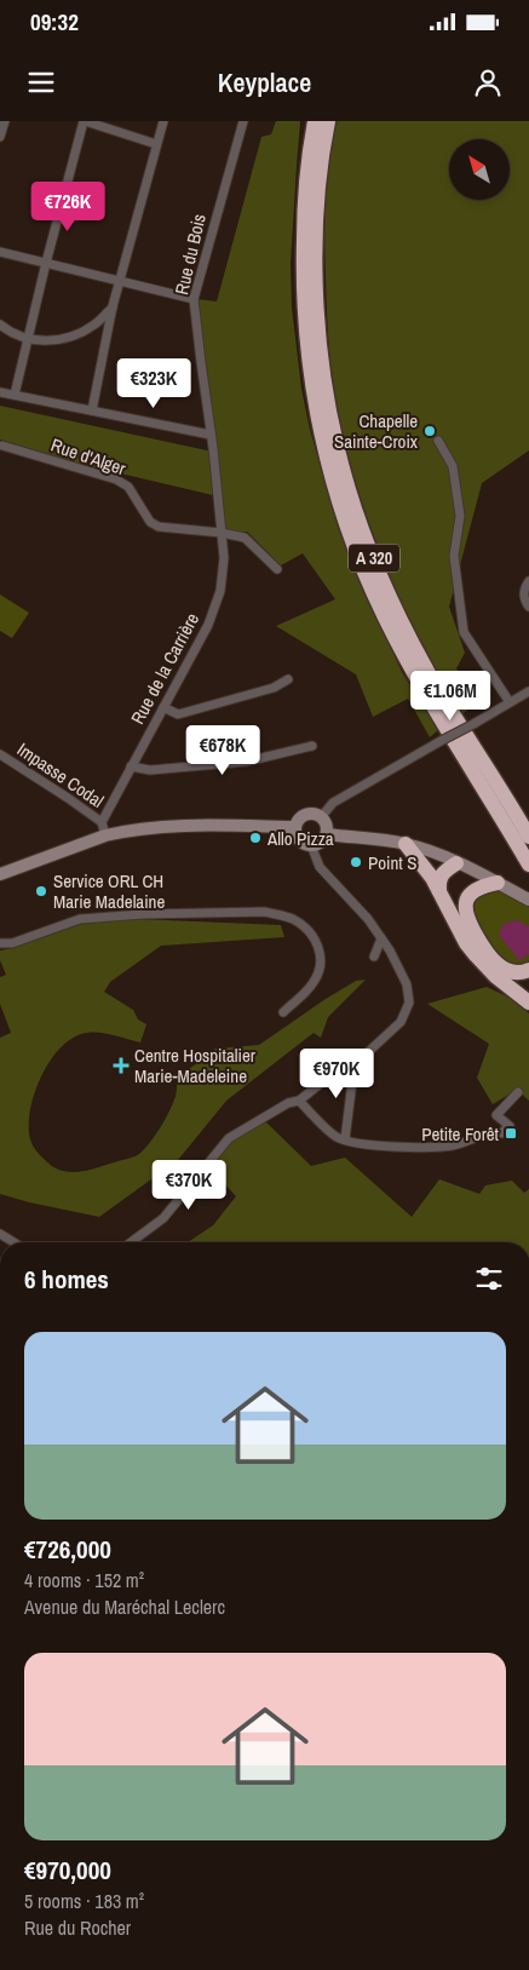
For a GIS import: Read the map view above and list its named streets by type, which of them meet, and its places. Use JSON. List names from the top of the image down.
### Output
{
  "streets": {
    "highway": ["A 320"],
    "street": [
      "Rue du Bois",
      "Rue d'Alger",
      "Rue de la Carrière",
      "Impasse Codal"
    ]
  },
  "crossings": [
    ["Rue du Bois", "Rue de la Carrière"],
    ["Rue d'Alger", "Rue de la Carrière"],
    ["Rue de la Carrière", "Impasse Codal"]
  ],
  "places": {
    "other": [
      "Chapelle Sainte-Croix",
      "Allo Pizza",
      "Point S",
      "Service ORL CH Marie Madelaine"
    ],
    "health": ["Centre Hospitalier Marie-Madeleine"],
    "transit": ["Petite Forêt"]
  },
  "north": "top left",
  "page": {
    "status": "09:32",
    "header": "Keyplace",
    "price": [
      "€726K",
      "€323K",
      "€1.06M",
      "€678K",
      "€970K",
      "€370K"
    ],
    "heading": "6 homes",
    "list": [
      {
        "name": "€726,000",
        "note": "4 rooms · 152 m² · Avenue du Maréchal Leclerc"
      },
      {
        "name": "€970,000",
        "note": "5 rooms · 183 m² · Rue du Rocher"
      }
    ]
  }
}
